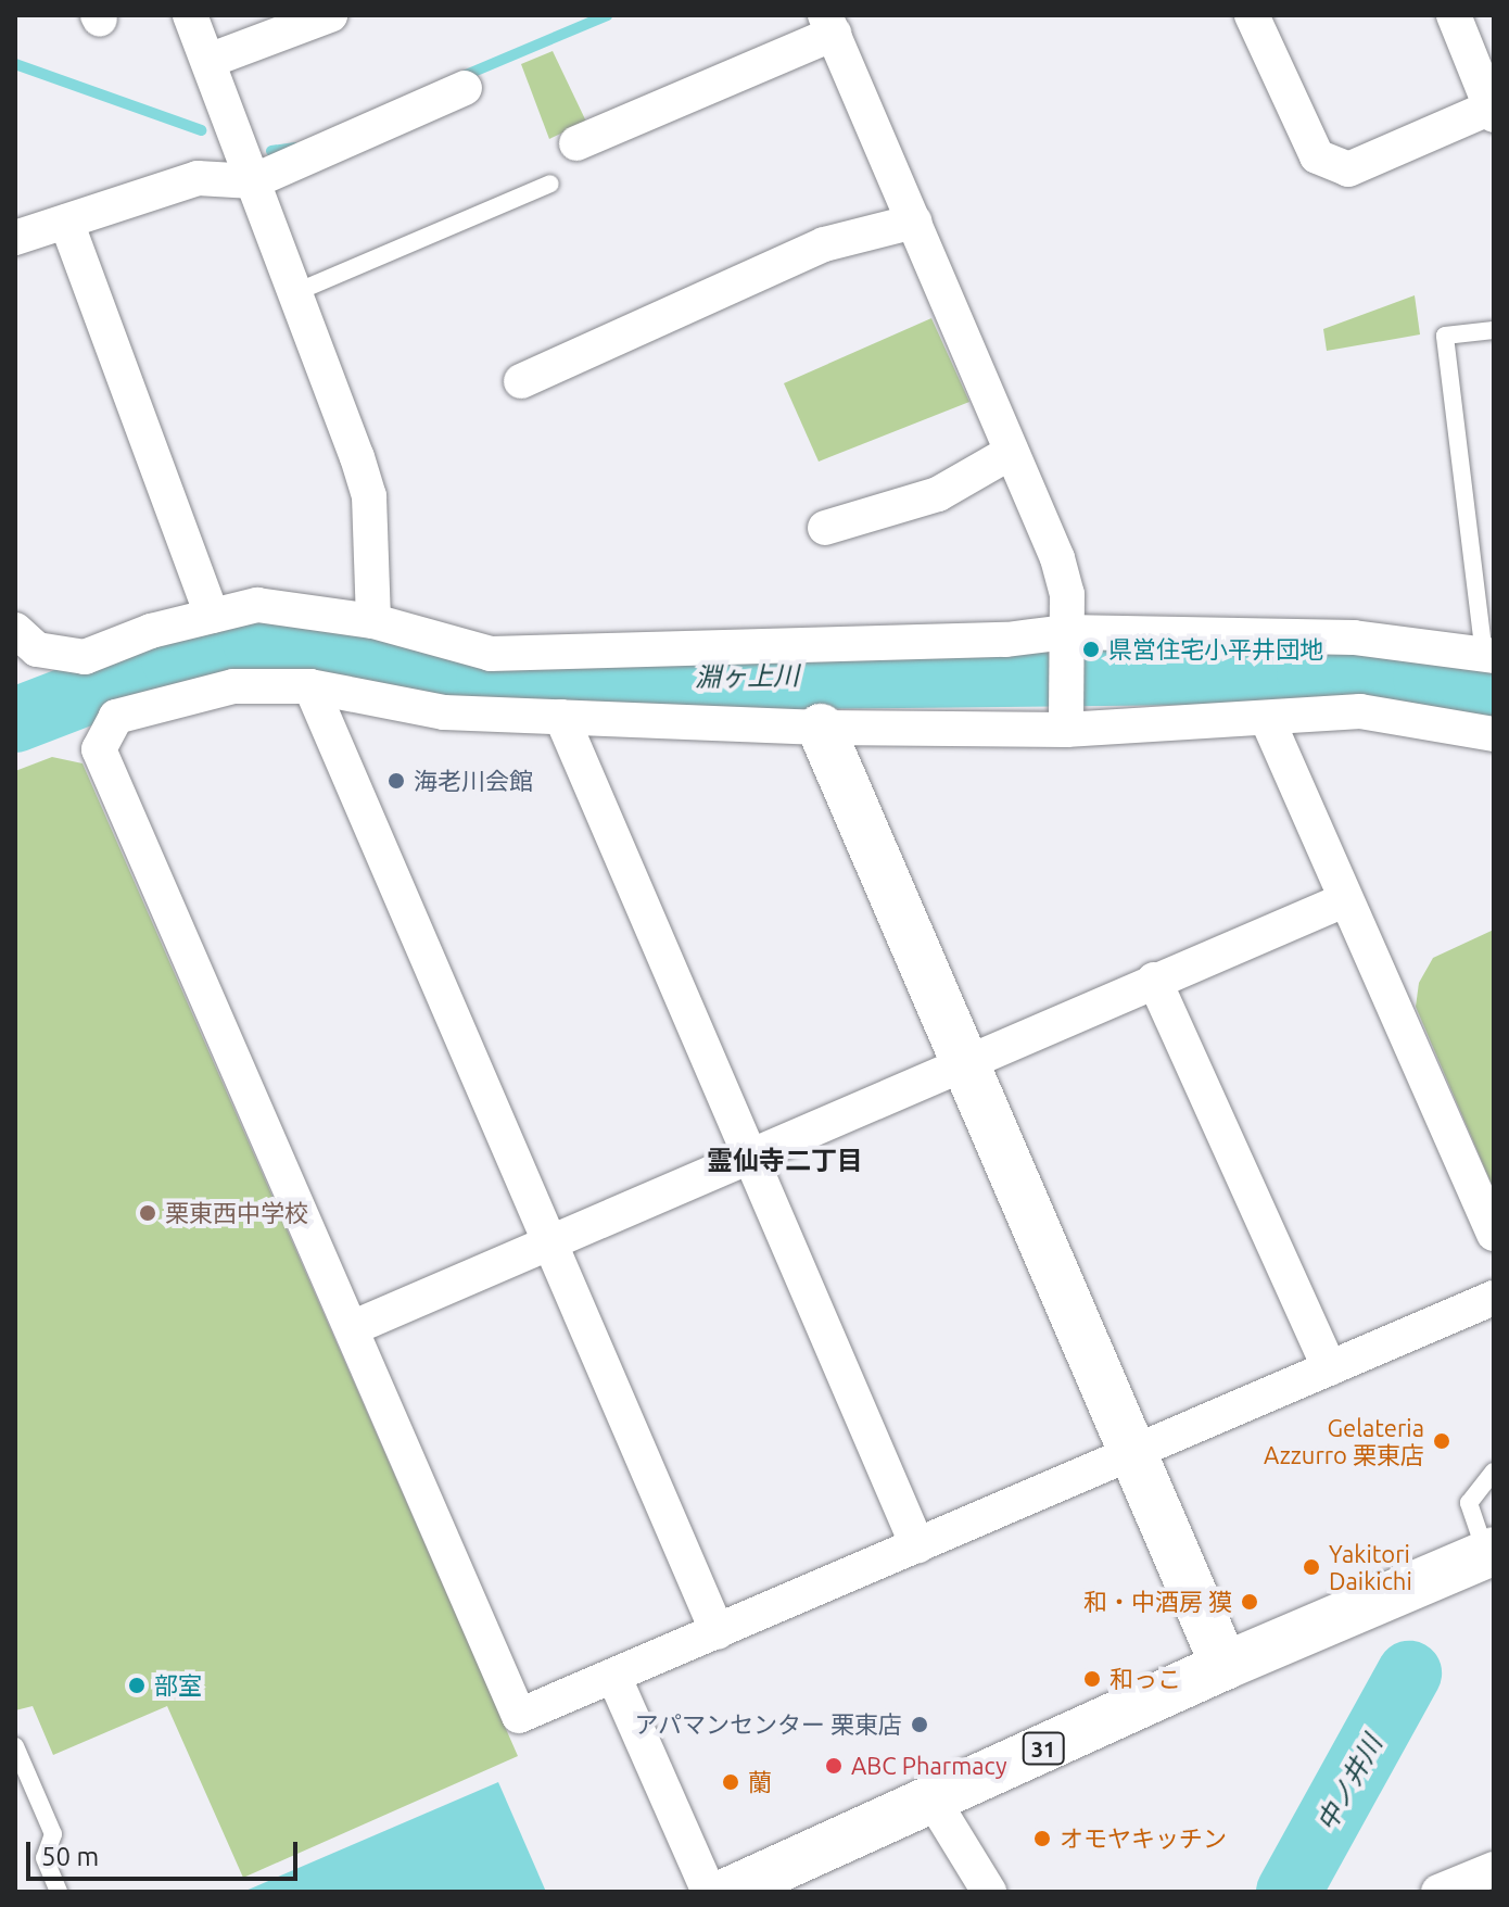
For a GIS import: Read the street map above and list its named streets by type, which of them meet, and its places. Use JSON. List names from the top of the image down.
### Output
{
  "streets": {
    "street": ["31"]
  },
  "districts": ["霊仙寺二丁目"],
  "water": ["淵ヶ上川", "中ノ井川"],
  "places": [
    "県営住宅小平井団地",
    "海老川会館",
    "栗東西中学校",
    "Gelateria Azzurro 栗東店",
    "Yakitori Daikichi",
    "和・中酒房 獏",
    "和っこ",
    "部室",
    "アパマンセンター 栗東店",
    "ABC Pharmacy",
    "蘭",
    "オモヤキッチン"
  ],
  "scale_bar": "50 m"
}
